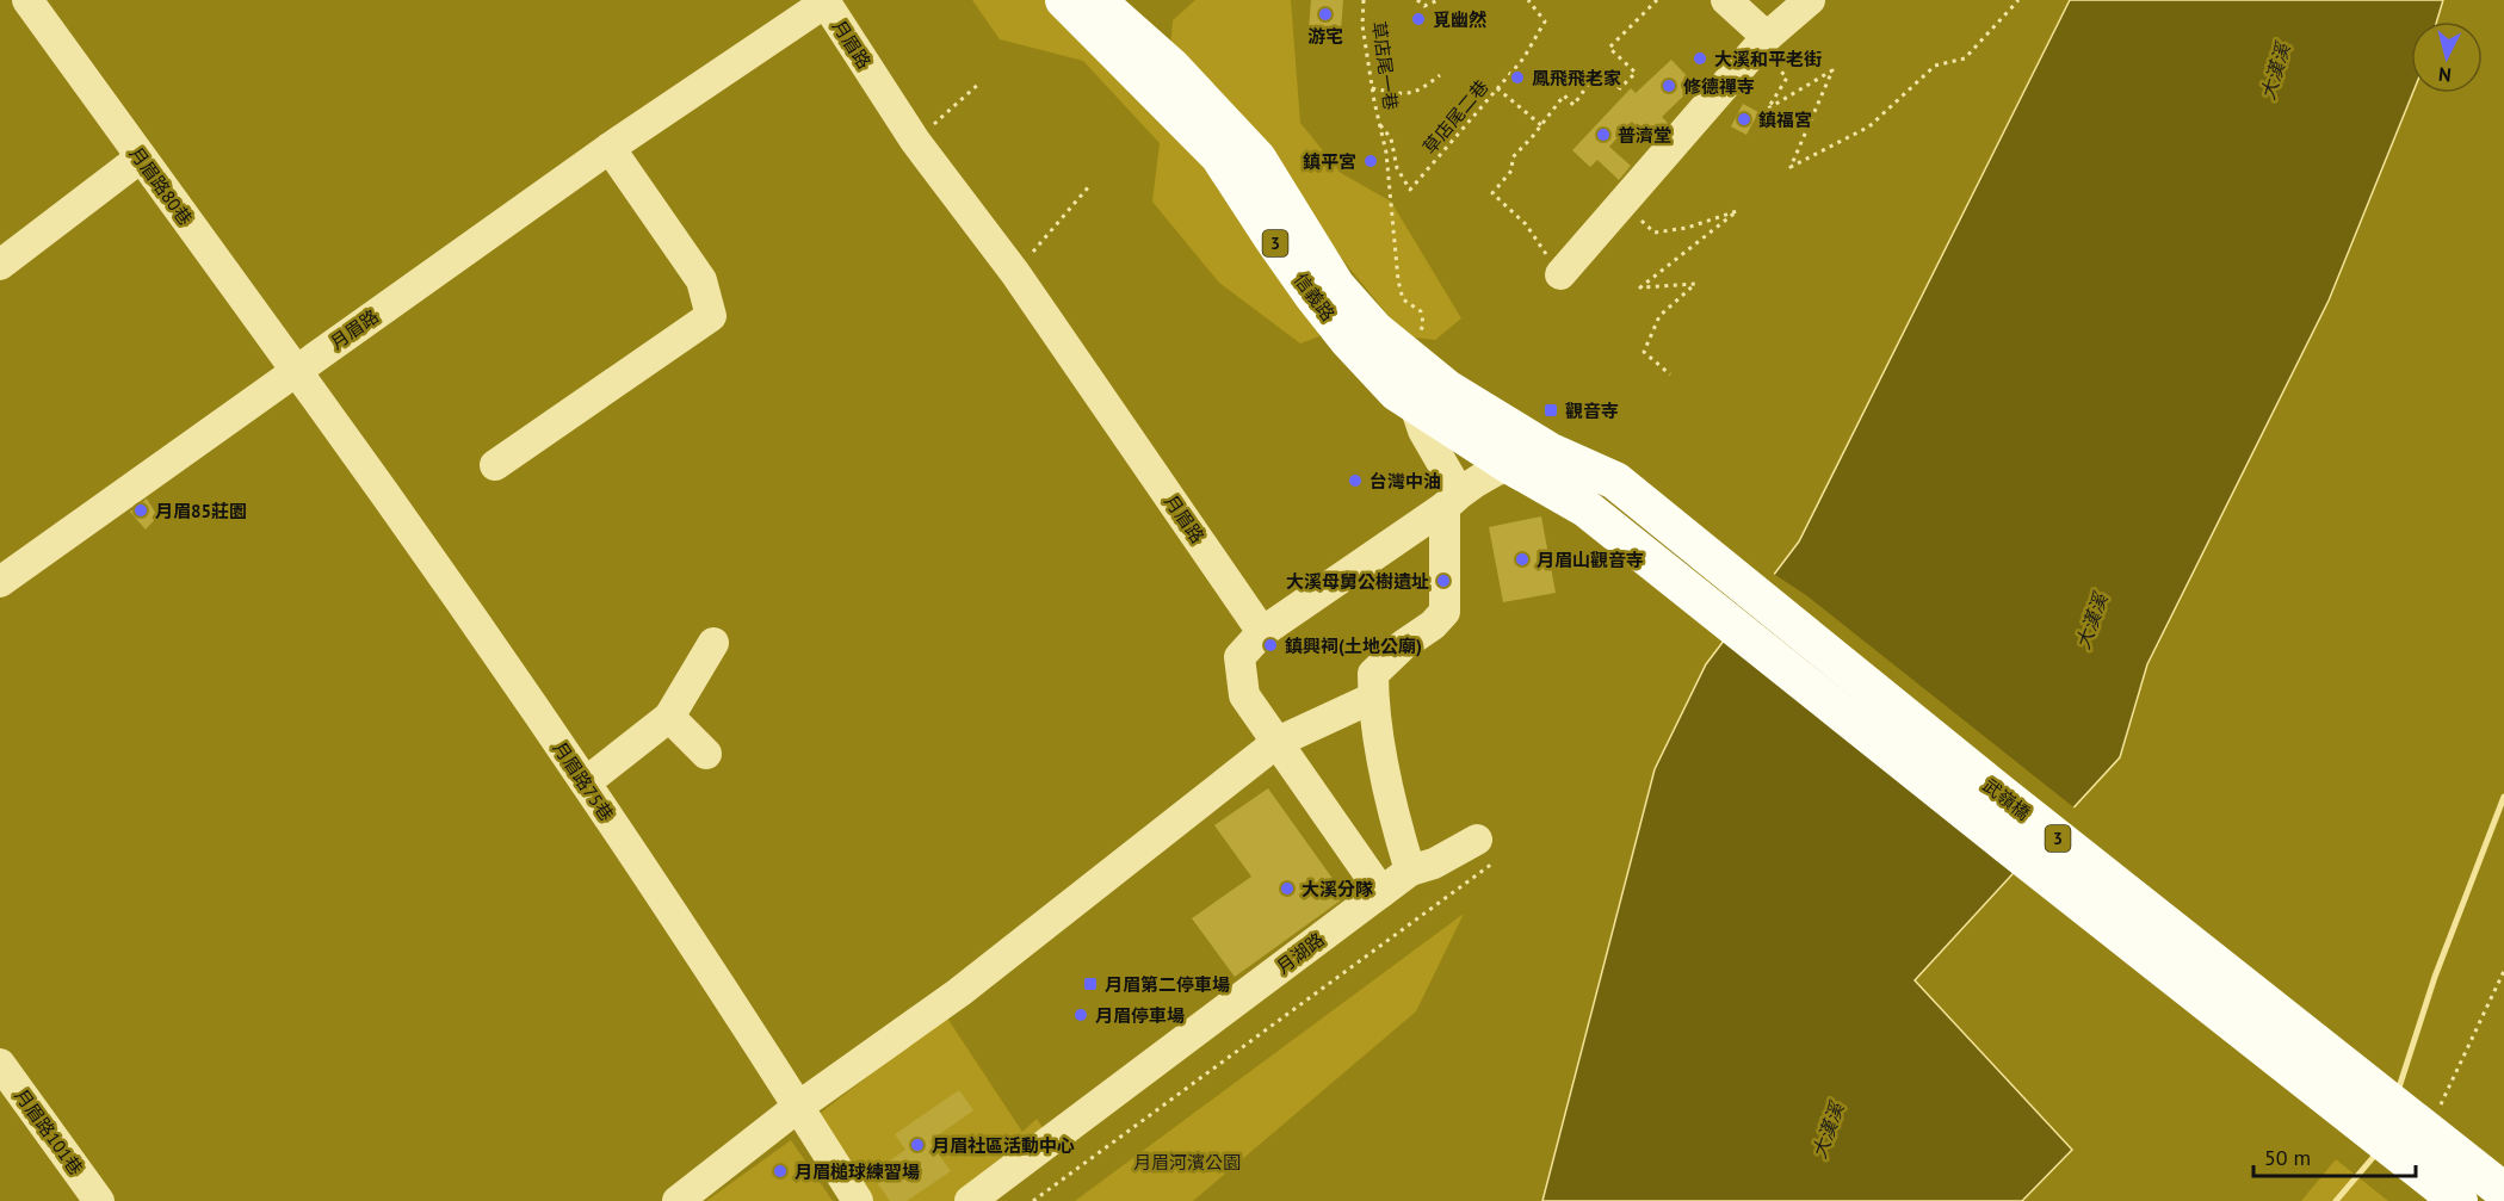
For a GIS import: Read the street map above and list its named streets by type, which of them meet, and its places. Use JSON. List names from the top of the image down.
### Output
{
  "streets": {
    "main road": ["3", "信義路", "武嶺橋"],
    "street": [
      "月眉路",
      "月眉路80巷",
      "月眉路75巷",
      "月湖路",
      "月眉路101巷"
    ],
    "path": ["草店尾一巷", "草店尾二巷"]
  },
  "crossings": [
    ["月眉路", "月眉路80巷"],
    ["月眉路", "月眉路75巷"],
    ["草店尾一巷", "草店尾二巷"],
    ["月眉路80巷", "月眉路75巷"],
    ["信義路", "武嶺橋"]
  ],
  "water": ["大漢溪"],
  "parks": ["月眉河濱公園"],
  "places": {
    "other": [
      "游宅",
      "覓幽然",
      "大溪和平老街",
      "鳳飛飛老家",
      "修德禪寺",
      "鎮福宮",
      "普濟堂",
      "鎮平宮",
      "台灣中油",
      "月眉85莊園",
      "月眉山觀音寺",
      "大溪母舅公樹遺址",
      "鎮興祠(土地公廟)",
      "大溪分隊",
      "月眉停車場",
      "月眉社區活動中心",
      "月眉槌球練習場"
    ],
    "transit": ["觀音寺", "月眉第二停車場"]
  },
  "scale_bar": "50 m",
  "north": "bottom"
}
